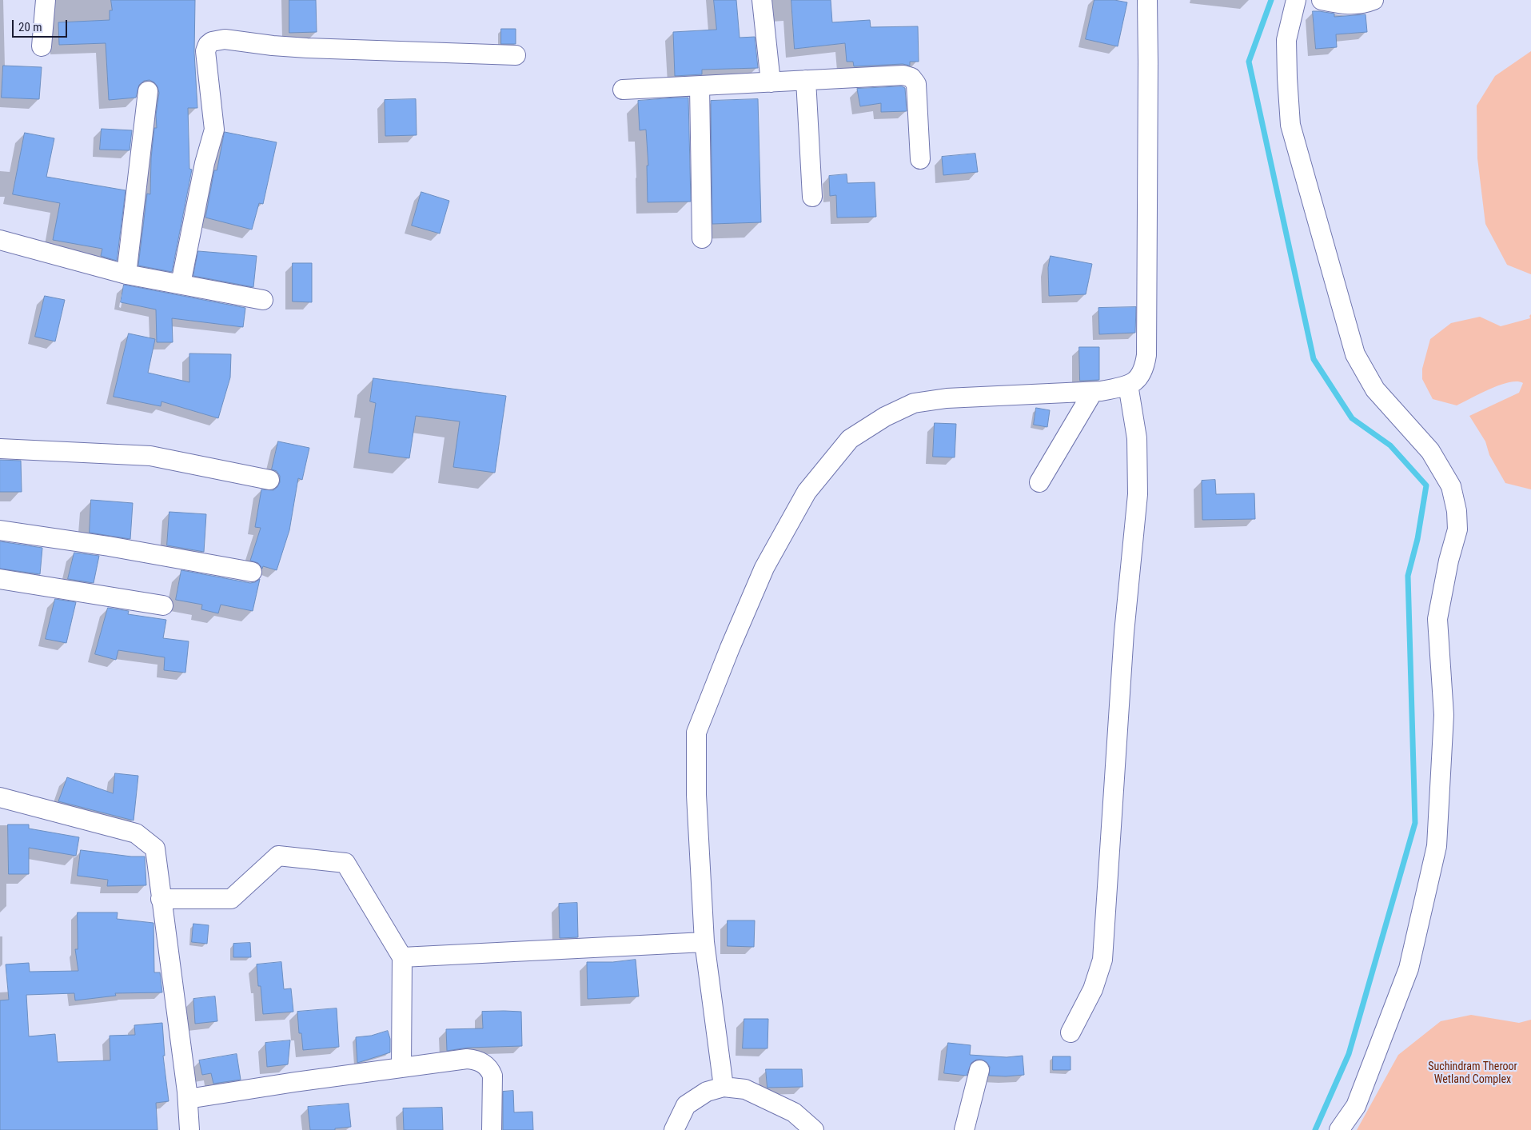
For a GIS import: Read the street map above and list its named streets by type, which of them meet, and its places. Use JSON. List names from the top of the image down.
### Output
{
  "parks": ["Suchindram Theroor Wetland Complex"],
  "scale_bar": "20 m"
}
